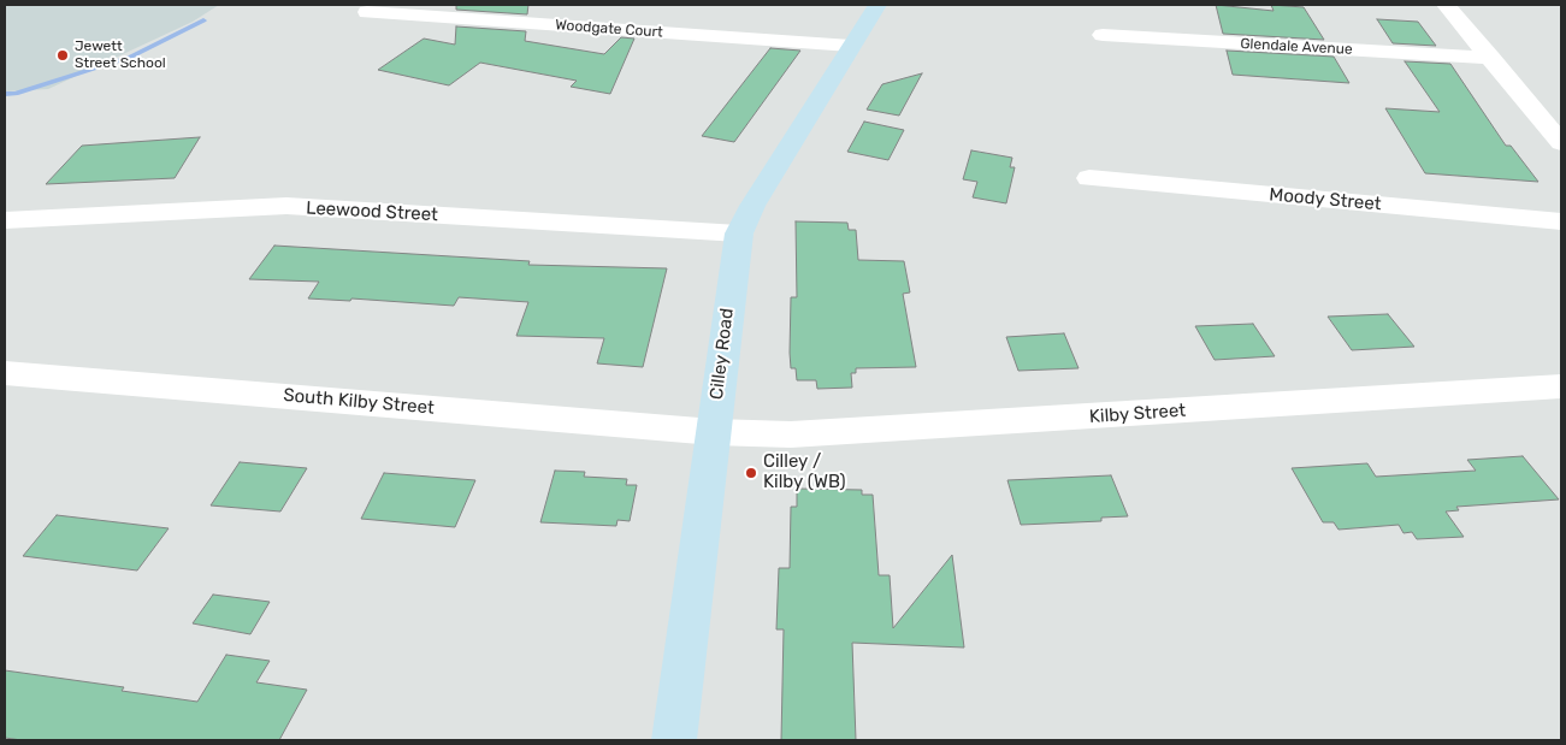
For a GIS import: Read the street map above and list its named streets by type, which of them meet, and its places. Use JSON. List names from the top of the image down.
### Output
{
  "streets": {
    "street": [
      "Woodgate Court",
      "Glendale Avenue",
      "Moody Street",
      "Leewood Street",
      "Cilley Road",
      "South Kilby Street",
      "Kilby Street"
    ]
  },
  "crossings": [
    ["Woodgate Court", "Cilley Road"],
    ["Leewood Street", "Cilley Road"],
    ["Cilley Road", "South Kilby Street"],
    ["Cilley Road", "Kilby Street"],
    ["South Kilby Street", "Kilby Street"]
  ],
  "places": ["Jewett Street School", "Cilley / Kilby (WB)"]
}
